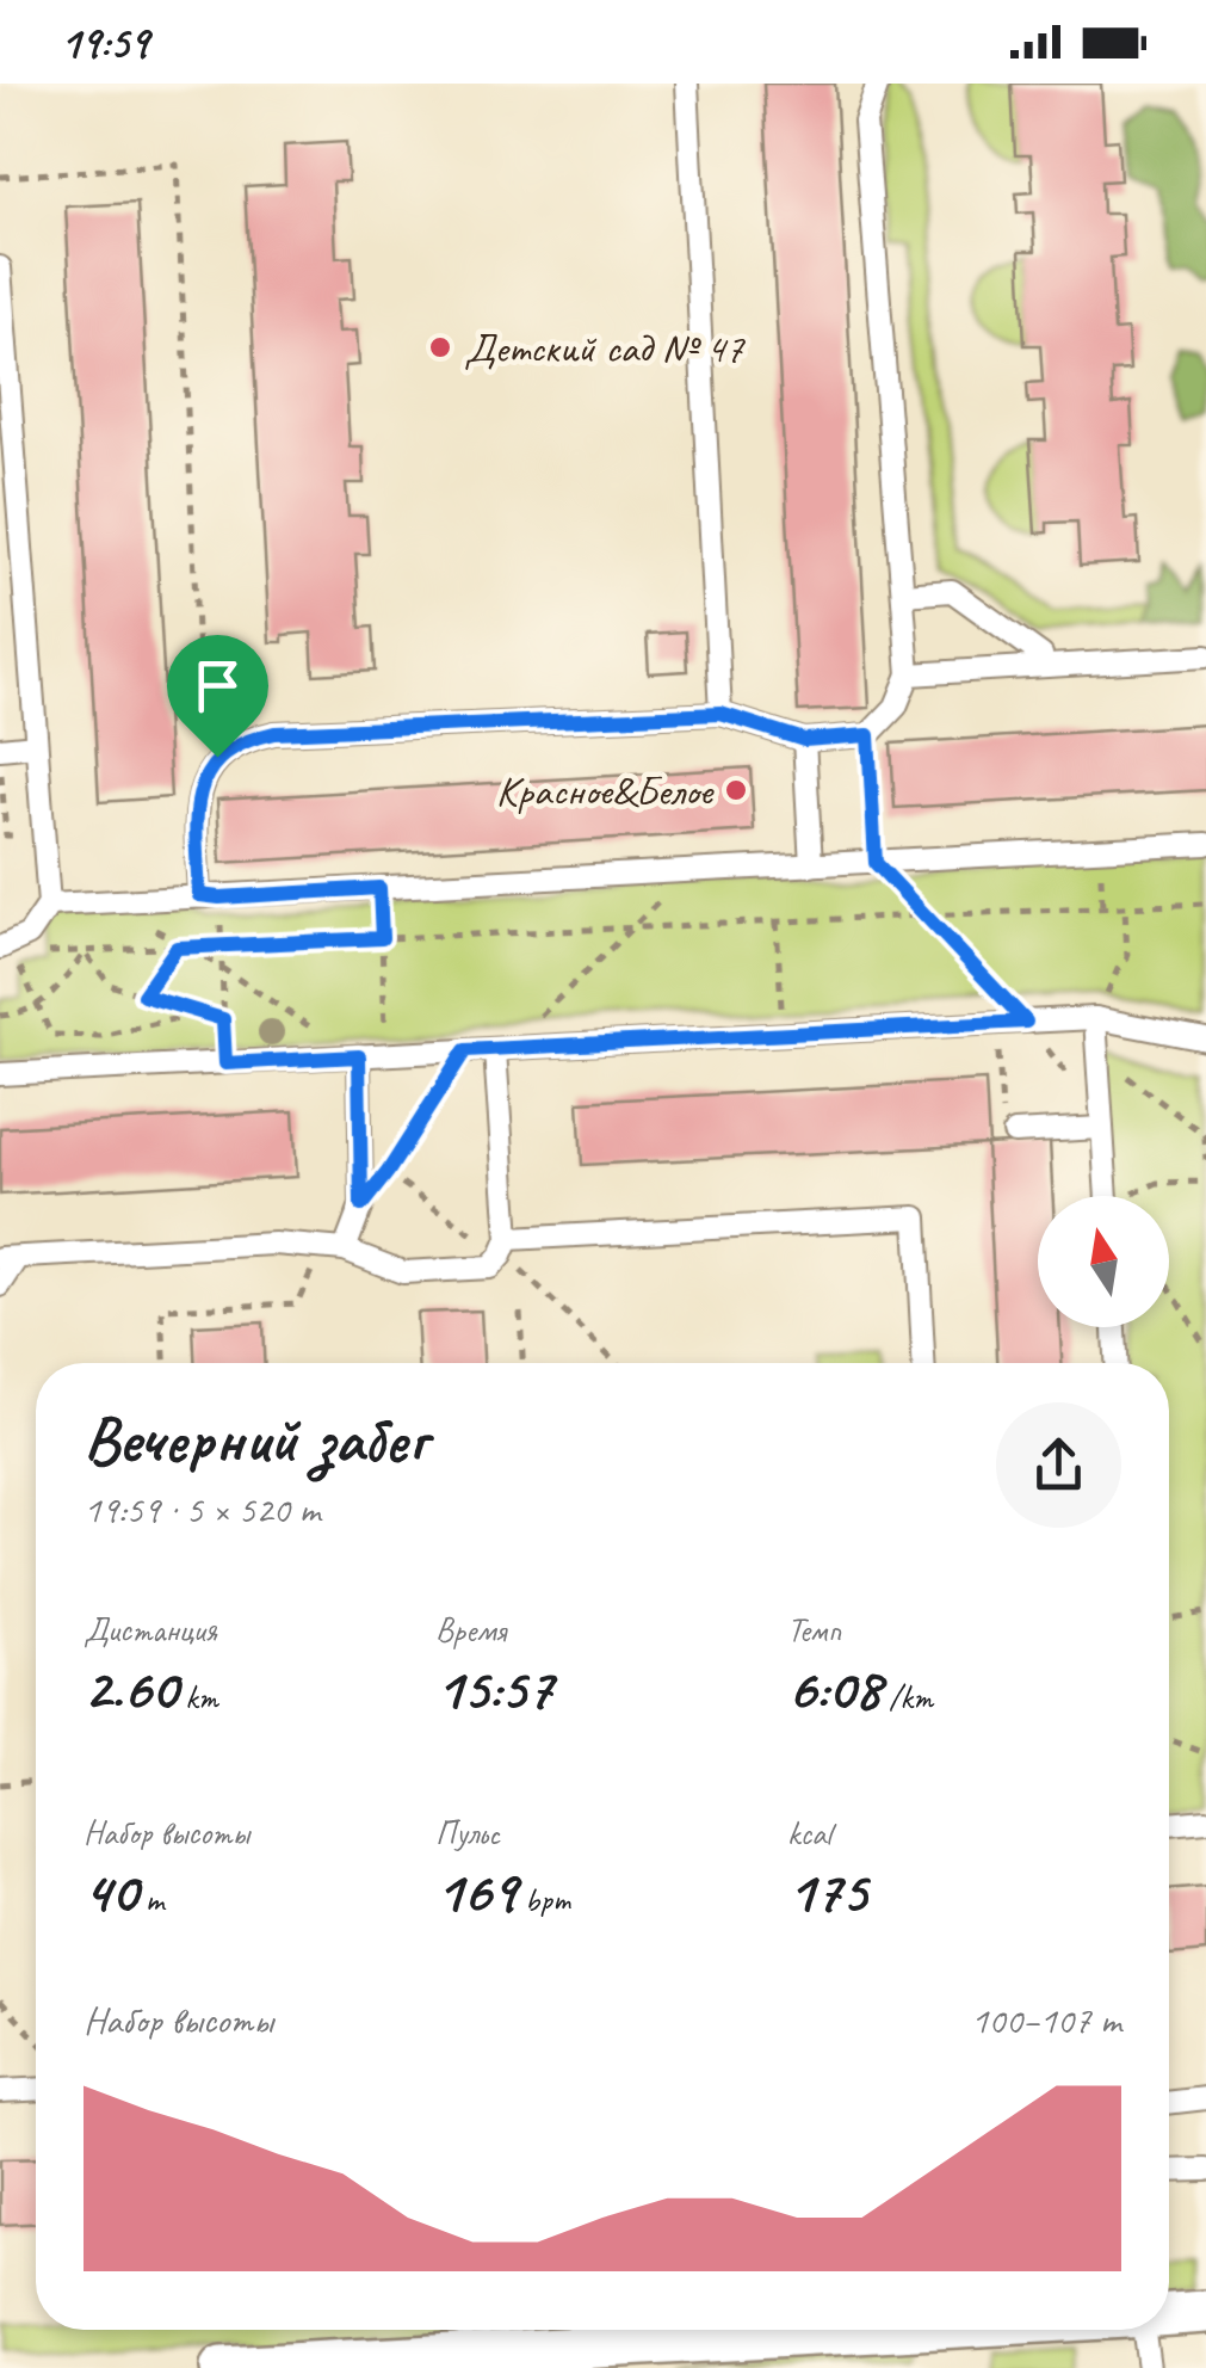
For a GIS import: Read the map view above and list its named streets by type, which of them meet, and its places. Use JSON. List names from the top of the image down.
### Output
{
  "places": ["Детский сад № 47", "Красное&Белое"],
  "north": "top",
  "page": {
    "status": "19:59",
    "heading": ["Вечерний забег", "19:59 · 5 × 520 m"],
    "stats": [
      ["Дистанция", "2.60 km"],
      ["Время", "15:57"],
      ["Темп", "6:08 /km"],
      ["Набор высоты", "40 m"],
      ["Пульс", "169 bpm"],
      ["kcal", "175"]
    ],
    "chart": ["Набор высоты", "100–107 m"]
  }
}
